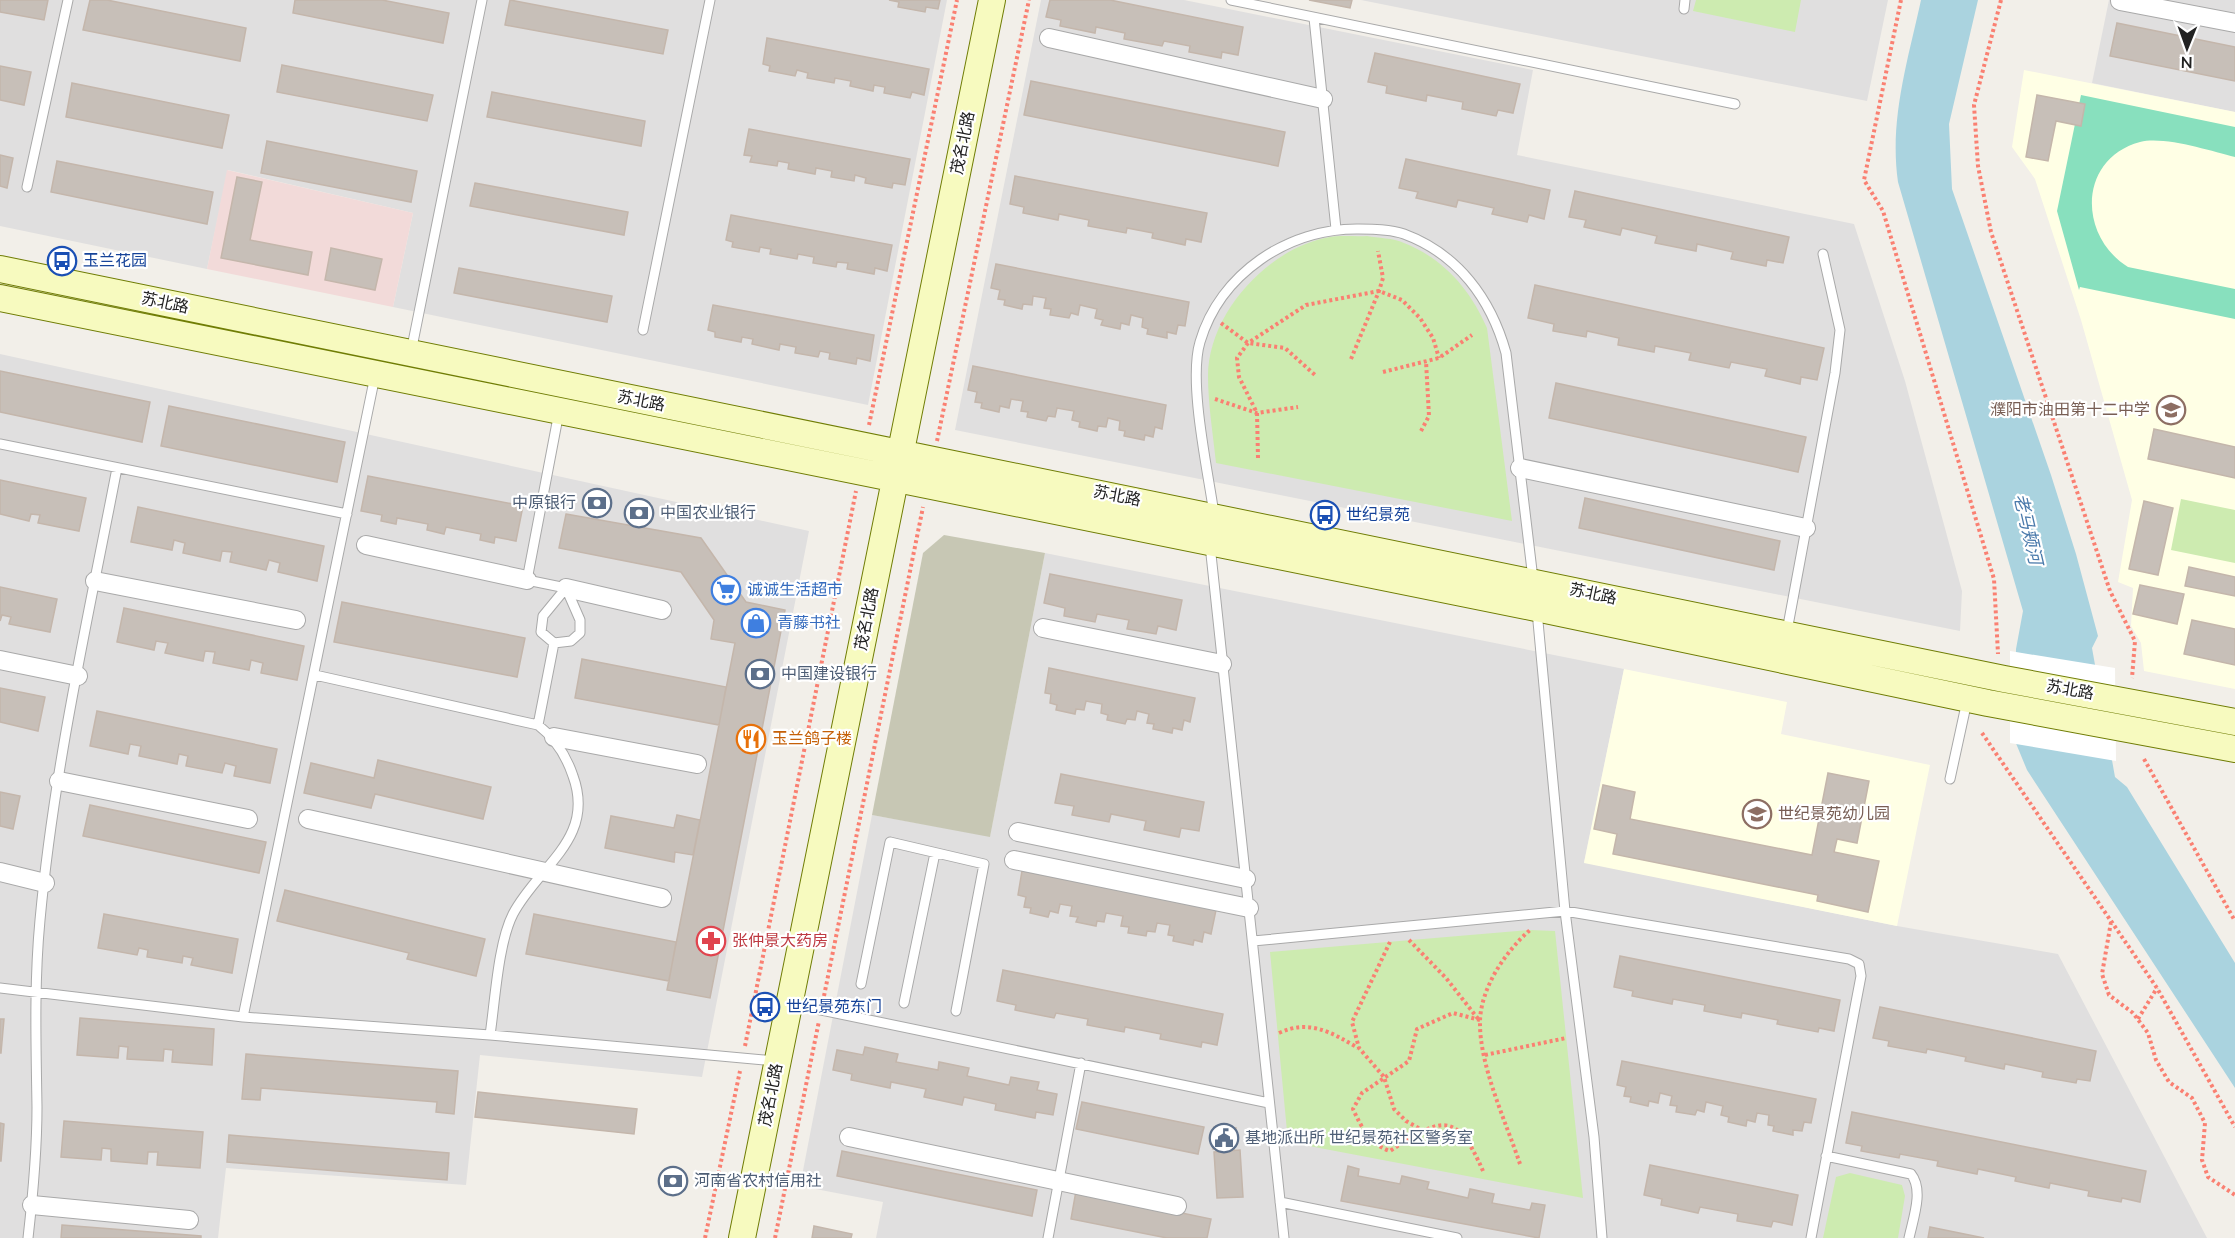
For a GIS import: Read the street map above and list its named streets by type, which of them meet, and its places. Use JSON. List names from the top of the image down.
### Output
{
  "streets": {
    "main road": ["茂名北路", "苏北路"]
  },
  "crossings": [
    ["茂名北路", "苏北路"]
  ],
  "water": ["老马颊河"],
  "places": {
    "bus stop": ["玉兰花园", "世纪景苑", "世纪景苑东门"],
    "school or university": ["濮阳市油田第十二中学", "世纪景苑幼儿园"],
    "bank": [
      "中原银行",
      "中国农业银行",
      "中国建设银行",
      "河南省农村信用社"
    ],
    "supermarket": ["诚诚生活超市"],
    "shop": ["青藤书社"],
    "restaurant": ["玉兰鸽子楼"],
    "pharmacy": ["张仲景大药房"],
    "public building": ["基地派出所 世纪景苑社区警务室"]
  },
  "north": "bottom"
}
